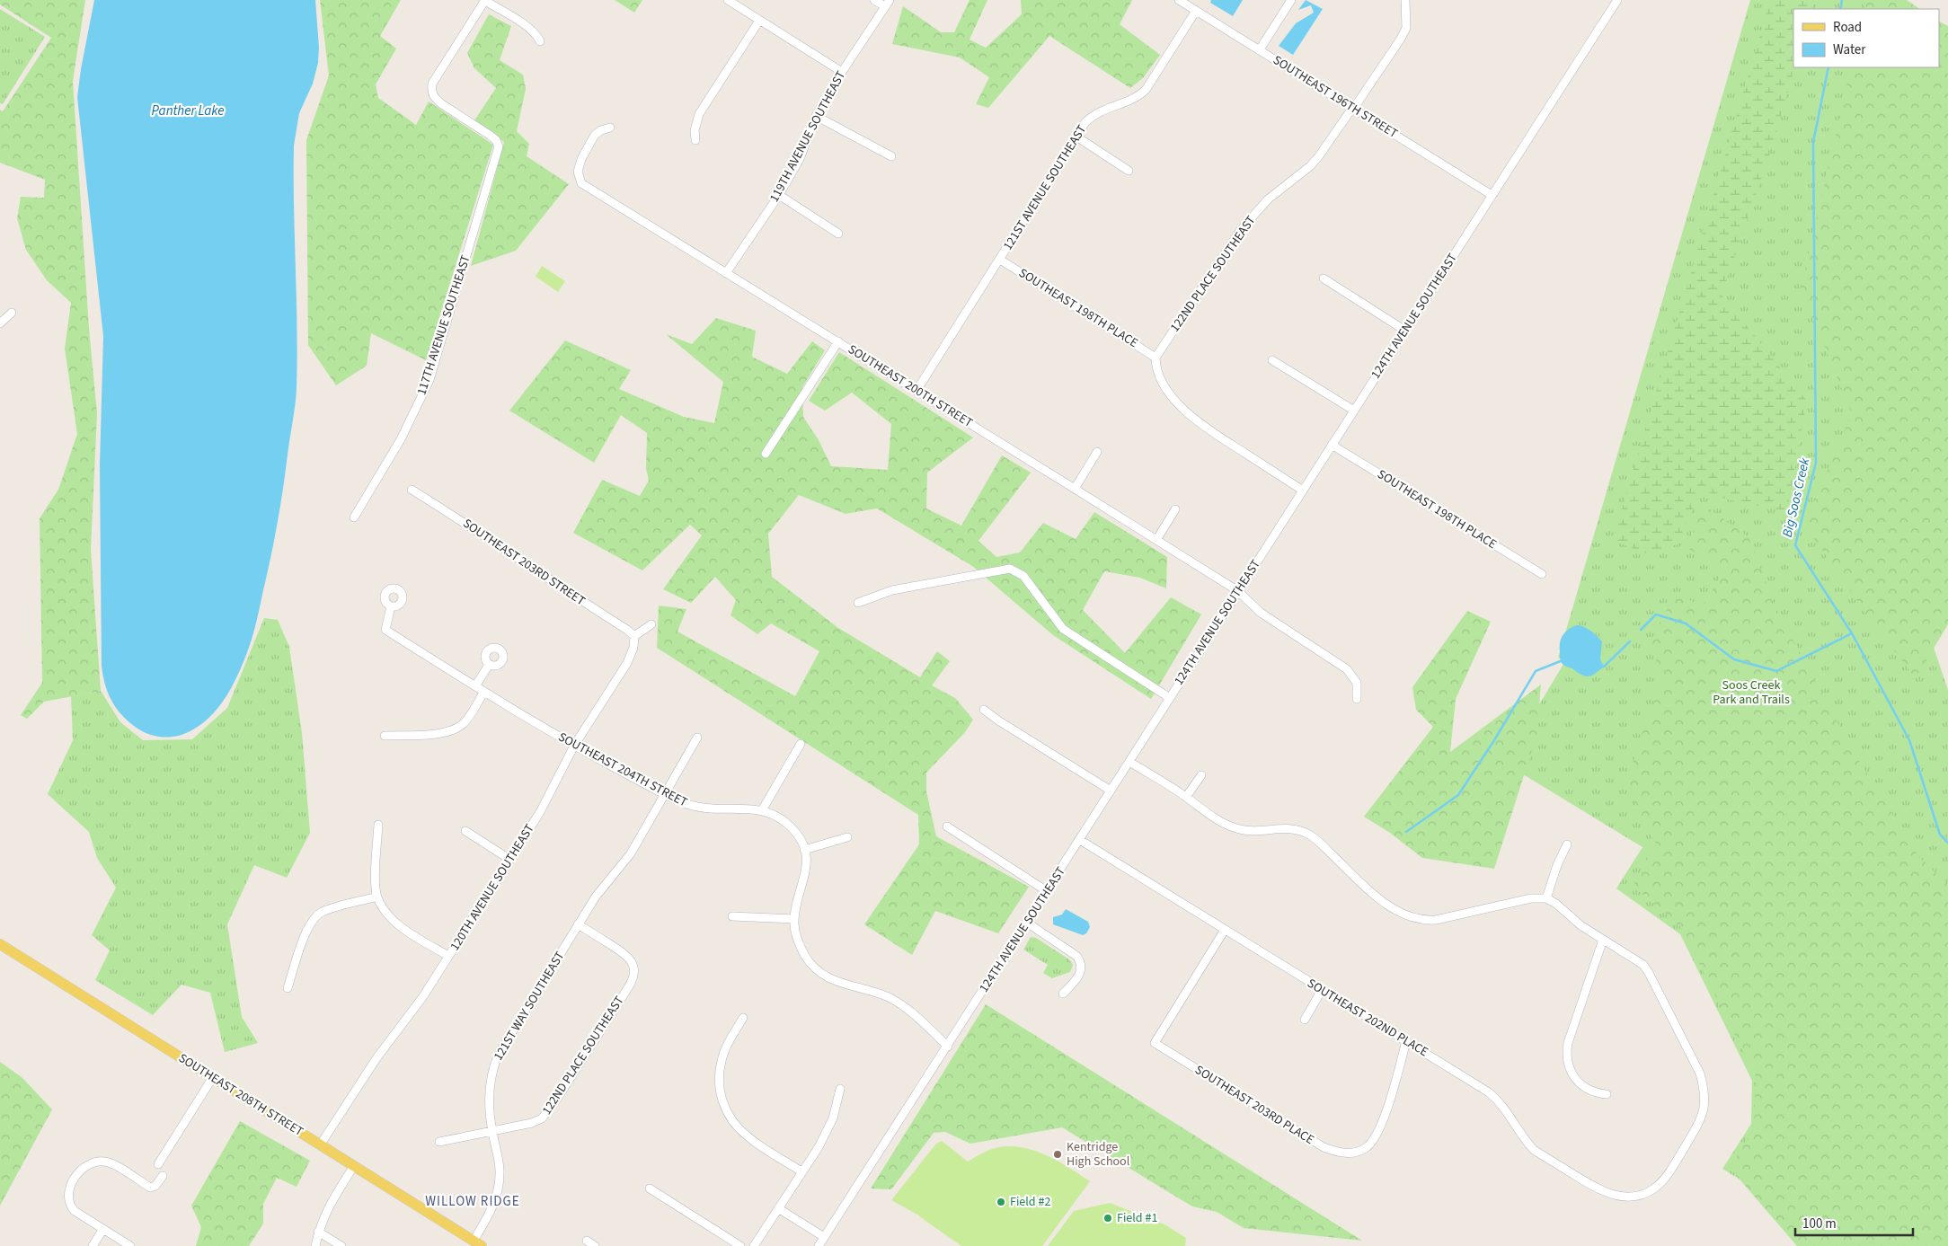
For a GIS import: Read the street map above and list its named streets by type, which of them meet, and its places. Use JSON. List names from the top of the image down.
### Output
{
  "streets": {
    "main road": ["SOUTHEAST 208TH STREET"],
    "street": [
      "SOUTHEAST 196TH STREET",
      "119TH AVENUE SOUTHEAST",
      "121ST AVENUE SOUTHEAST",
      "122ND PLACE SOUTHEAST",
      "SOUTHEAST 198TH PLACE",
      "124TH AVENUE SOUTHEAST",
      "117TH AVENUE SOUTHEAST",
      "SOUTHEAST 200TH STREET",
      "SOUTHEAST 203RD STREET",
      "SOUTHEAST 204TH STREET",
      "120TH AVENUE SOUTHEAST",
      "121ST WAY SOUTHEAST",
      "SOUTHEAST 202ND PLACE",
      "SOUTHEAST 203RD PLACE"
    ]
  },
  "crossings": [
    ["SOUTHEAST 196TH STREET", "121ST AVENUE SOUTHEAST"],
    ["SOUTHEAST 196TH STREET", "122ND PLACE SOUTHEAST"],
    ["SOUTHEAST 196TH STREET", "124TH AVENUE SOUTHEAST"],
    ["119TH AVENUE SOUTHEAST", "SOUTHEAST 200TH STREET"],
    ["121ST AVENUE SOUTHEAST", "SOUTHEAST 198TH PLACE"],
    ["121ST AVENUE SOUTHEAST", "SOUTHEAST 200TH STREET"],
    ["122ND PLACE SOUTHEAST", "SOUTHEAST 198TH PLACE"],
    ["122ND PLACE SOUTHEAST", "121ST WAY SOUTHEAST"],
    ["SOUTHEAST 198TH PLACE", "124TH AVENUE SOUTHEAST"],
    ["124TH AVENUE SOUTHEAST", "SOUTHEAST 200TH STREET"],
    ["124TH AVENUE SOUTHEAST", "SOUTHEAST 204TH STREET"],
    ["124TH AVENUE SOUTHEAST", "SOUTHEAST 202ND PLACE"],
    ["SOUTHEAST 203RD STREET", "120TH AVENUE SOUTHEAST"],
    ["SOUTHEAST 204TH STREET", "120TH AVENUE SOUTHEAST"],
    ["SOUTHEAST 204TH STREET", "121ST WAY SOUTHEAST"],
    ["120TH AVENUE SOUTHEAST", "SOUTHEAST 208TH STREET"],
    ["121ST WAY SOUTHEAST", "SOUTHEAST 208TH STREET"],
    ["SOUTHEAST 202ND PLACE", "SOUTHEAST 203RD PLACE"]
  ],
  "districts": ["WILLOW RIDGE"],
  "water": ["Panther Lake", "Big Soos Creek"],
  "parks": ["Soos Creek Park and Trails"],
  "places": ["Kentridge High School", "Field #2", "Field #1"],
  "legend": ["Road", "Water"],
  "scale_bar": "100 m"
}
